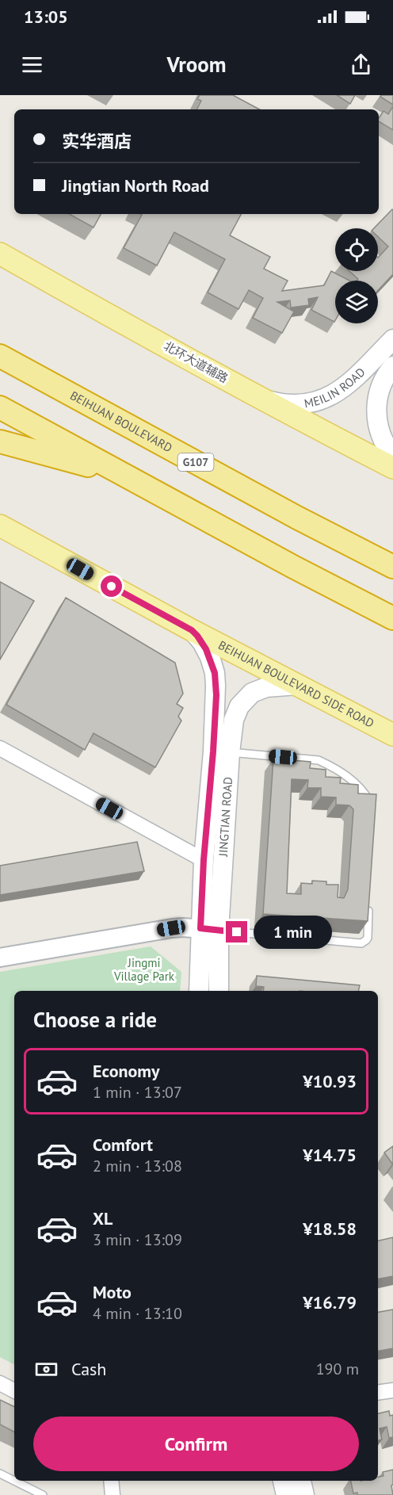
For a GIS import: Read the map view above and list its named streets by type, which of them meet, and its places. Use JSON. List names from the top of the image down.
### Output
{
  "streets": {
    "highway": ["BEIHUAN BOULEVARD", "G107"],
    "main road": [
      "北环大道辅路",
      "MEILIN ROAD",
      "BEIHUAN BOULEVARD SIDE ROAD",
      "JINGTIAN ROAD"
    ]
  },
  "crossings": [
    ["北环大道辅路", "MEILIN ROAD"],
    ["BEIHUAN BOULEVARD SIDE ROAD", "JINGTIAN ROAD"]
  ],
  "parks": ["Jingmi Village Park"],
  "page": {
    "status": "13:05",
    "header": "Vroom",
    "banner": ["实华酒店", "Jingtian North Road"],
    "bubble": "1 min",
    "heading": "Choose a ride",
    "list": [
      {
        "name": "Economy",
        "note": "1 min · 13:07",
        "value": "¥10.93"
      },
      {
        "name": "Comfort",
        "note": "2 min · 13:08",
        "value": "¥14.75"
      },
      {
        "name": "XL",
        "note": "3 min · 13:09",
        "value": "¥18.58"
      },
      {
        "name": "Moto",
        "note": "4 min · 13:10",
        "value": "¥16.79"
      }
    ],
    "pay": ["Cash", "190 m"],
    "buttons": "Confirm"
  }
}
